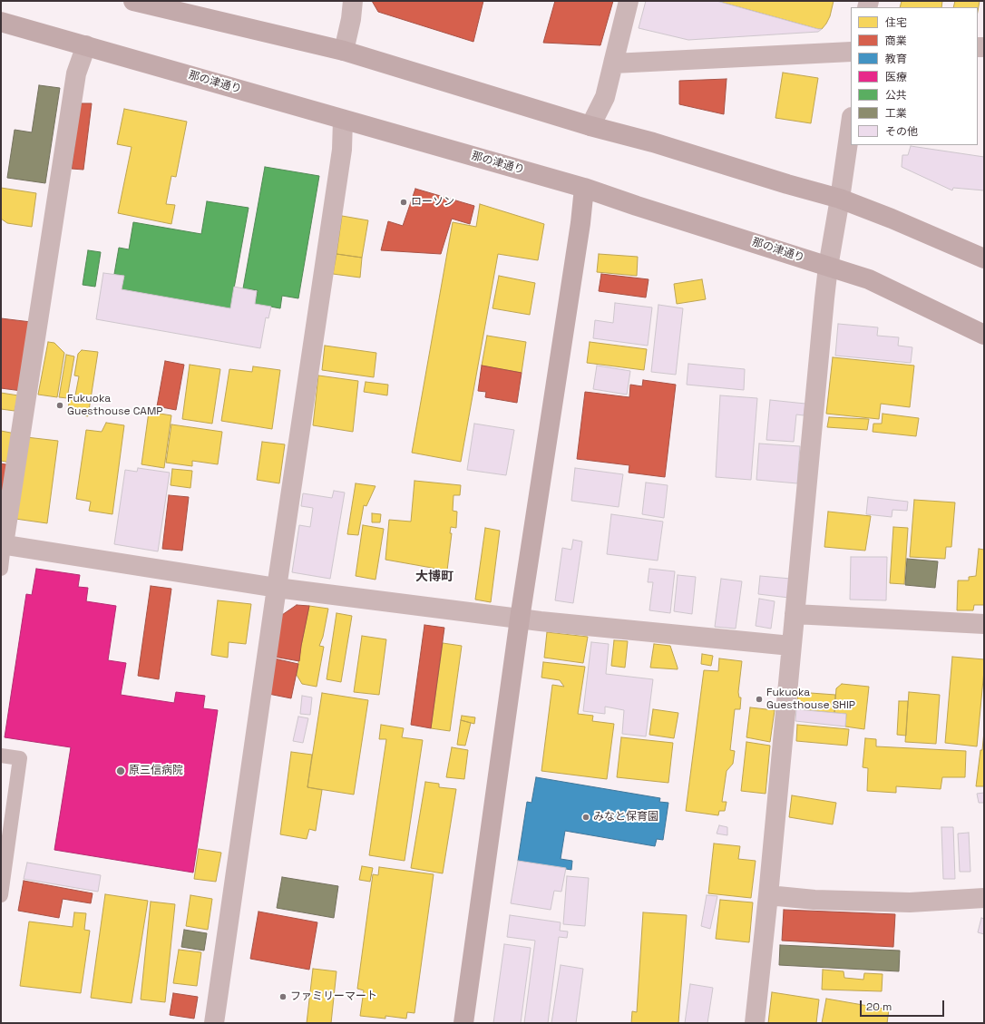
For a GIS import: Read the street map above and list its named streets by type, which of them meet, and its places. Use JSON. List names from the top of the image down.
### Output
{
  "streets": {
    "main road": ["那の津通り"]
  },
  "districts": ["大博町"],
  "places": [
    "ローソン",
    "Fukuoka Guesthouse CAMP",
    "Fukuoka Guesthouse SHIP",
    "原三信病院",
    "みなと保育園",
    "ファミリーマート"
  ],
  "legend": [
    "住宅",
    "商業",
    "教育",
    "医療",
    "公共",
    "工業",
    "その他"
  ],
  "scale_bar": "20 m"
}
